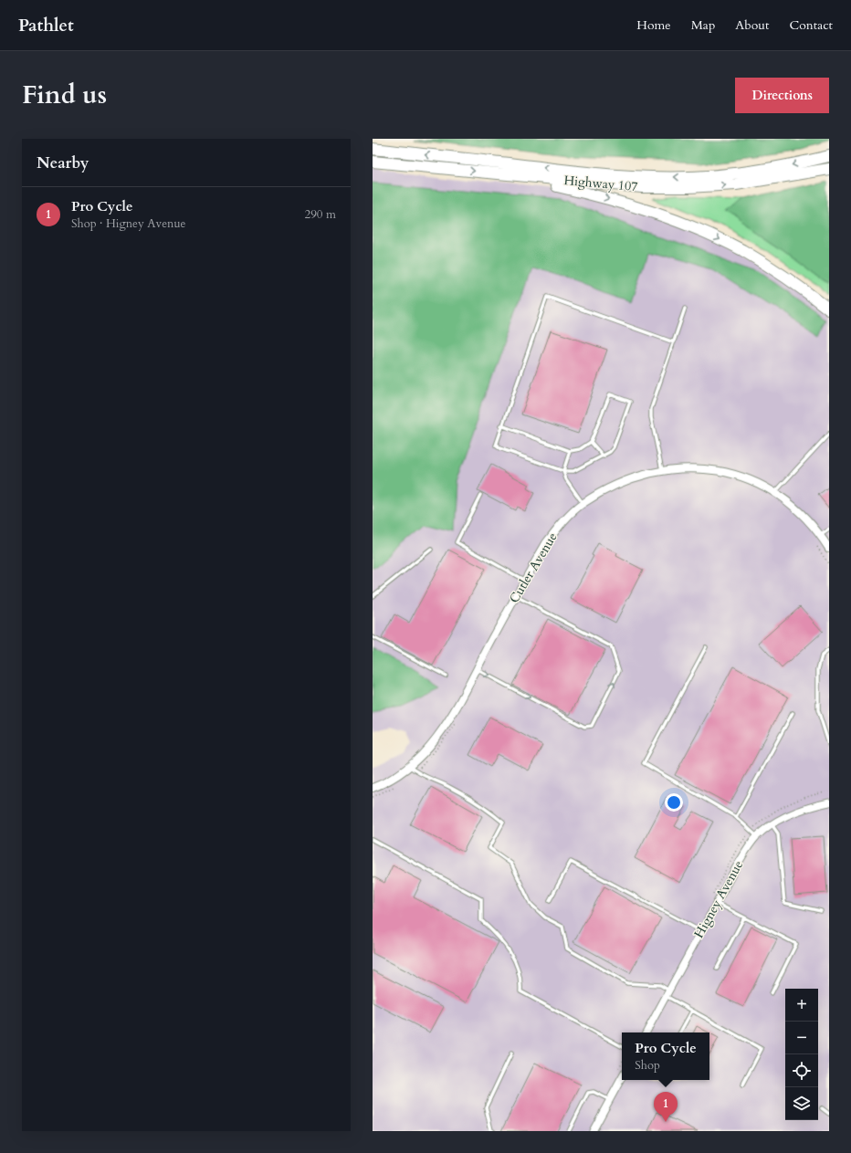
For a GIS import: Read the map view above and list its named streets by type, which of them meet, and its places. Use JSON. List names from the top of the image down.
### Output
{
  "streets": {
    "highway": ["Highway 107"],
    "street": ["Cutler Avenue", "Higney Avenue"]
  },
  "page": {
    "header": "Pathlet",
    "nav": [
      "Home",
      "Map",
      "About",
      "Contact"
    ],
    "title": "Find us",
    "buttons": "Directions",
    "heading": "Nearby",
    "list": [
      {
        "mark": "1",
        "name": "Pro Cycle",
        "note": "Shop · Higney Avenue",
        "value": "290 m"
      }
    ],
    "map_buttons": ["+", "−"],
    "popup": ["Pro Cycle", "Shop"],
    "pins": "1"
  }
}
